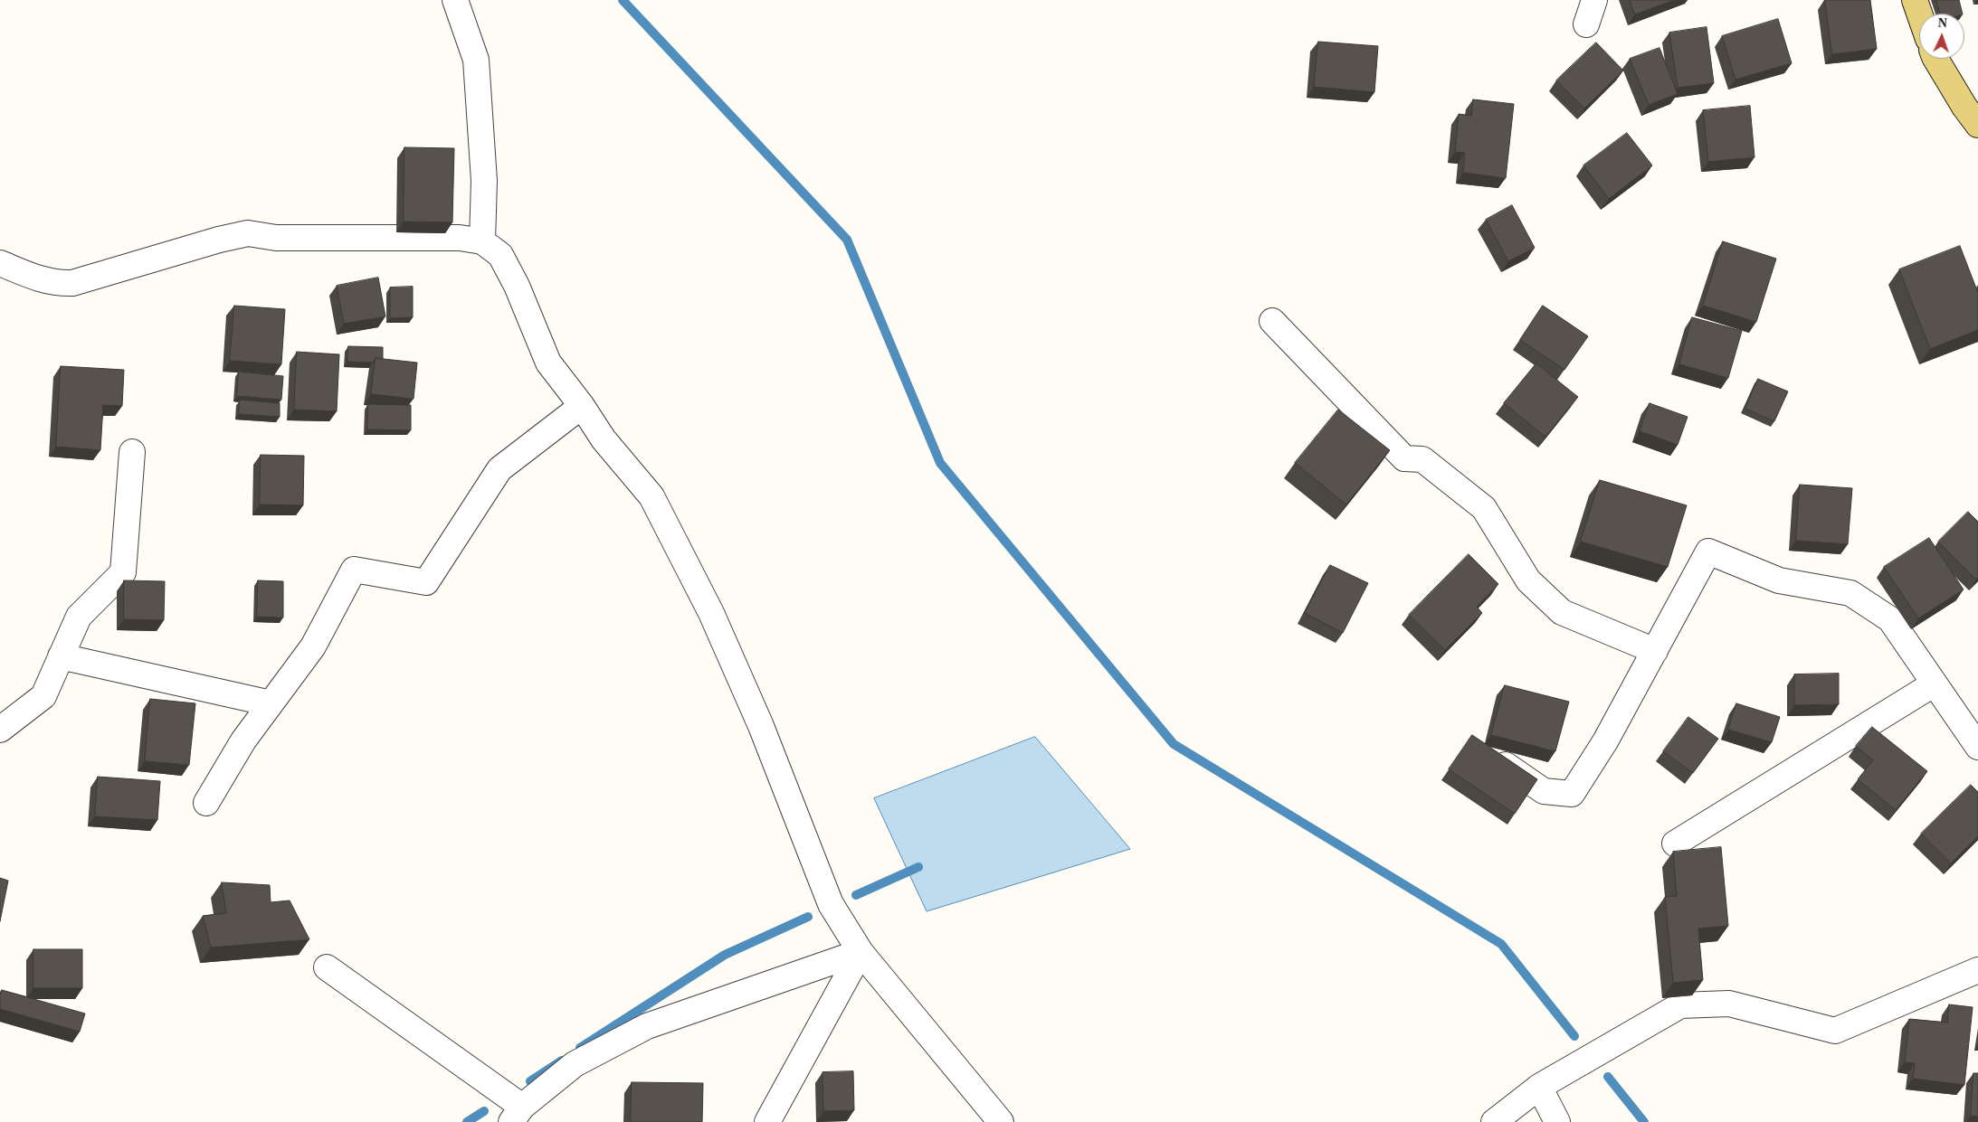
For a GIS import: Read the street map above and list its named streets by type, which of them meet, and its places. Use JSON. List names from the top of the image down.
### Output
{
  "north": "top"
}
